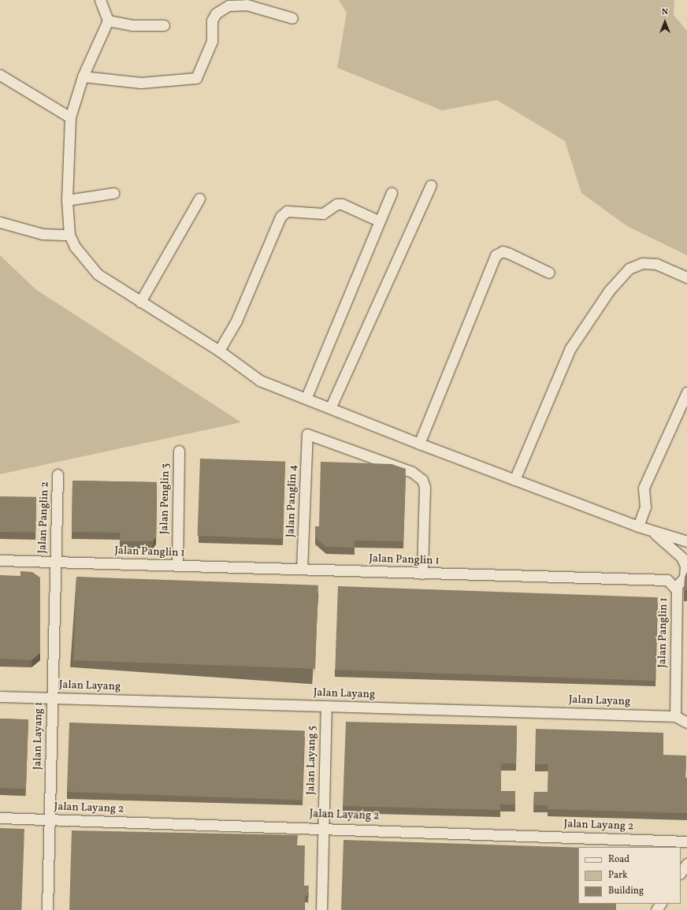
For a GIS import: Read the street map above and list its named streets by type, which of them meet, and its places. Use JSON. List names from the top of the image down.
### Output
{
  "streets": {
    "street": [
      "Jalan Penglin 3",
      "Jalan Panglin 4",
      "Jalan Panglin 2",
      "Jalan Panglin 1",
      "Jalan Layang",
      "Jalan Layang 1",
      "Jalan Layang 5",
      "Jalan Layang 2"
    ]
  },
  "crossings": [
    ["Jalan Penglin 3", "Jalan Panglin 1"],
    ["Jalan Panglin 4", "Jalan Panglin 1"],
    ["Jalan Panglin 2", "Jalan Panglin 1"],
    ["Jalan Panglin 2", "Jalan Layang 1"],
    ["Jalan Panglin 1", "Jalan Layang"],
    ["Jalan Panglin 1", "Jalan Layang 1"],
    ["Jalan Layang", "Jalan Layang 1"],
    ["Jalan Layang", "Jalan Layang 5"],
    ["Jalan Layang 1", "Jalan Layang 2"],
    ["Jalan Layang 5", "Jalan Layang 2"]
  ],
  "legend": ["Road", "Park", "Building"],
  "north": "top"
}
